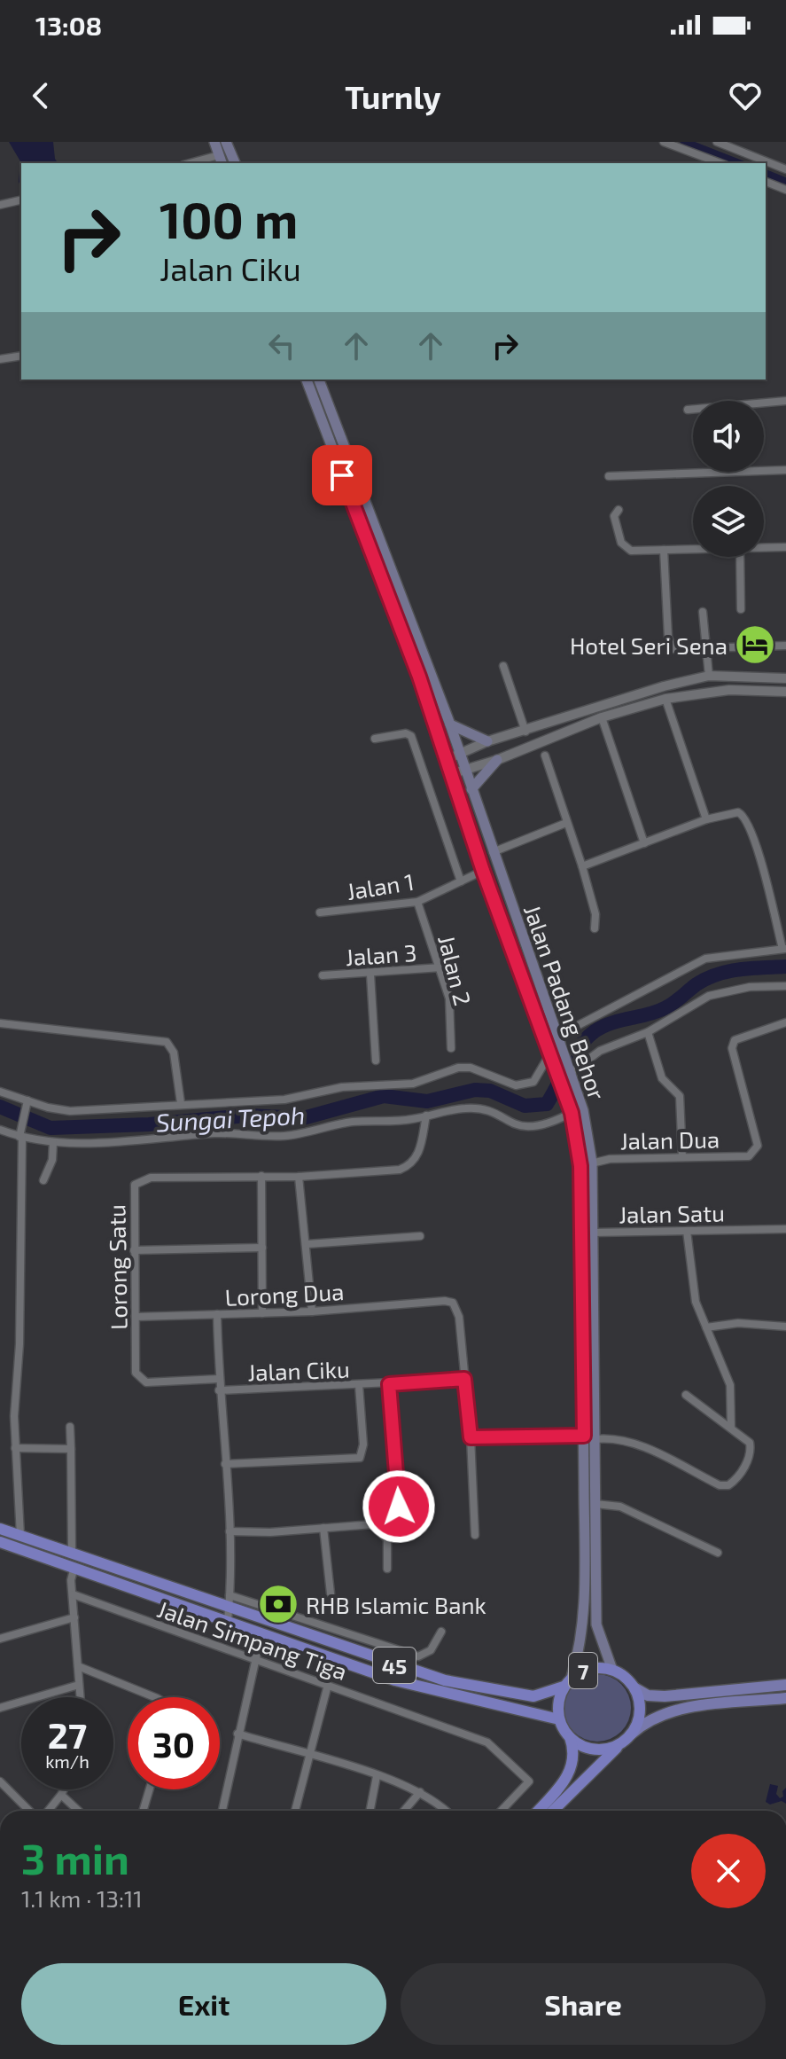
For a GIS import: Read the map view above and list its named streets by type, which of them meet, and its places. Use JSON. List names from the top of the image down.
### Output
{
  "streets": {
    "highway": ["45", "7"],
    "main road": ["Jalan Padang Behor"],
    "street": [
      "Jalan 1",
      "Jalan 3",
      "Jalan 2",
      "Jalan Dua",
      "Jalan Satu",
      "Lorong Satu",
      "Lorong Dua",
      "Jalan Ciku",
      "Jalan Simpang Tiga"
    ]
  },
  "crossings": [
    ["Jalan 1", "Jalan 2"],
    ["Jalan 1", "Jalan Padang Behor"],
    ["Jalan 3", "Jalan 2"],
    ["Jalan Padang Behor", "Jalan Dua"],
    ["Jalan Padang Behor", "Jalan Satu"],
    ["Jalan Padang Behor", "45"],
    ["Jalan Padang Behor", "7"],
    ["Lorong Satu", "Lorong Dua"],
    ["Lorong Dua", "Jalan Ciku"],
    ["45", "7"]
  ],
  "water": ["Sungai Tepoh"],
  "places": {
    "hotel": ["Hotel Seri Sena"],
    "bank": ["RHB Islamic Bank"]
  },
  "page": {
    "status": "13:08",
    "header": "Turnly",
    "turn": ["100 m", "Jalan Ciku"],
    "speed": "27 km/h",
    "limit": "30",
    "heading": ["3 min", "1.1 km · 13:11"],
    "buttons": ["Exit", "Share"]
  }
}
